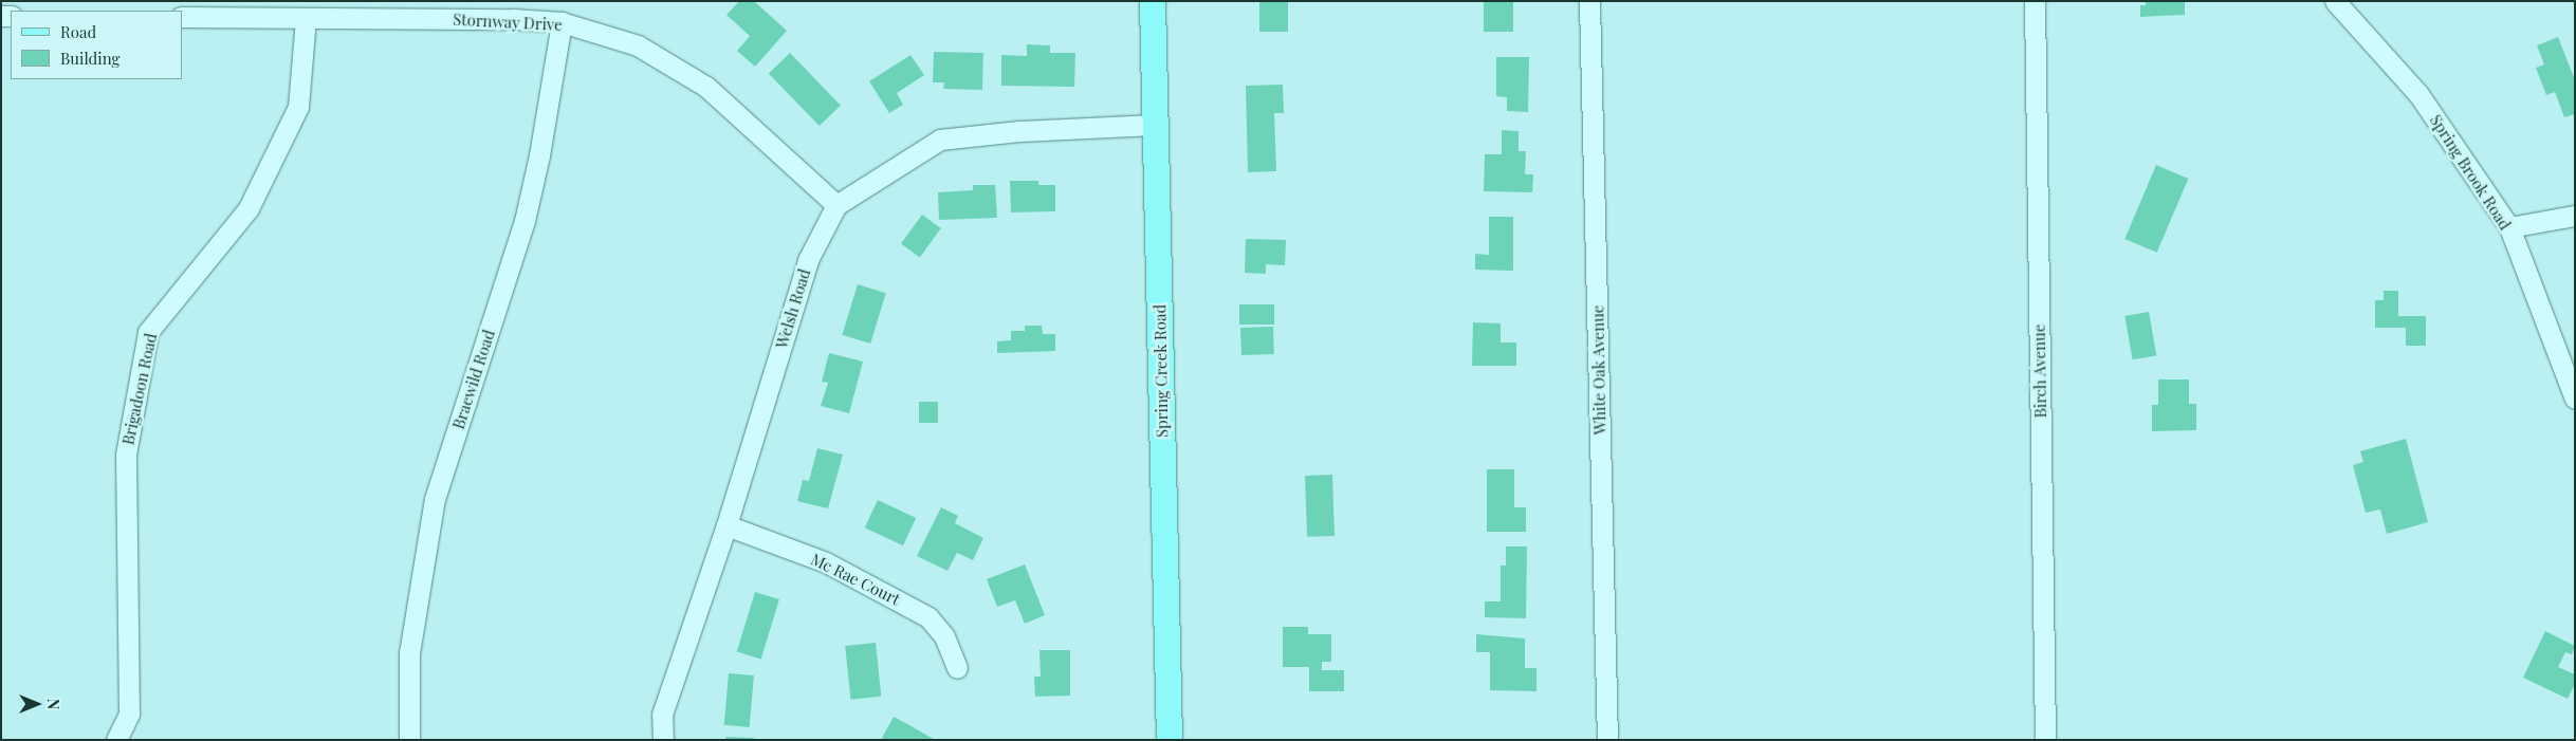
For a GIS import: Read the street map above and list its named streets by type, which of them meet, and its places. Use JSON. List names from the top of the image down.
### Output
{
  "streets": {
    "main road": ["Spring Creek Road"],
    "street": [
      "Stornway Drive",
      "Spring Brook Road",
      "Welsh Road",
      "White Oak Avenue",
      "Birch Avenue",
      "Braewild Road",
      "Brigadoon Road",
      "Mc Rae Court"
    ]
  },
  "crossings": [
    ["Stornway Drive", "Welsh Road"],
    ["Stornway Drive", "Braewild Road"],
    ["Stornway Drive", "Brigadoon Road"],
    ["Welsh Road", "Mc Rae Court"]
  ],
  "legend": ["Road", "Building"],
  "north": "right"
}
